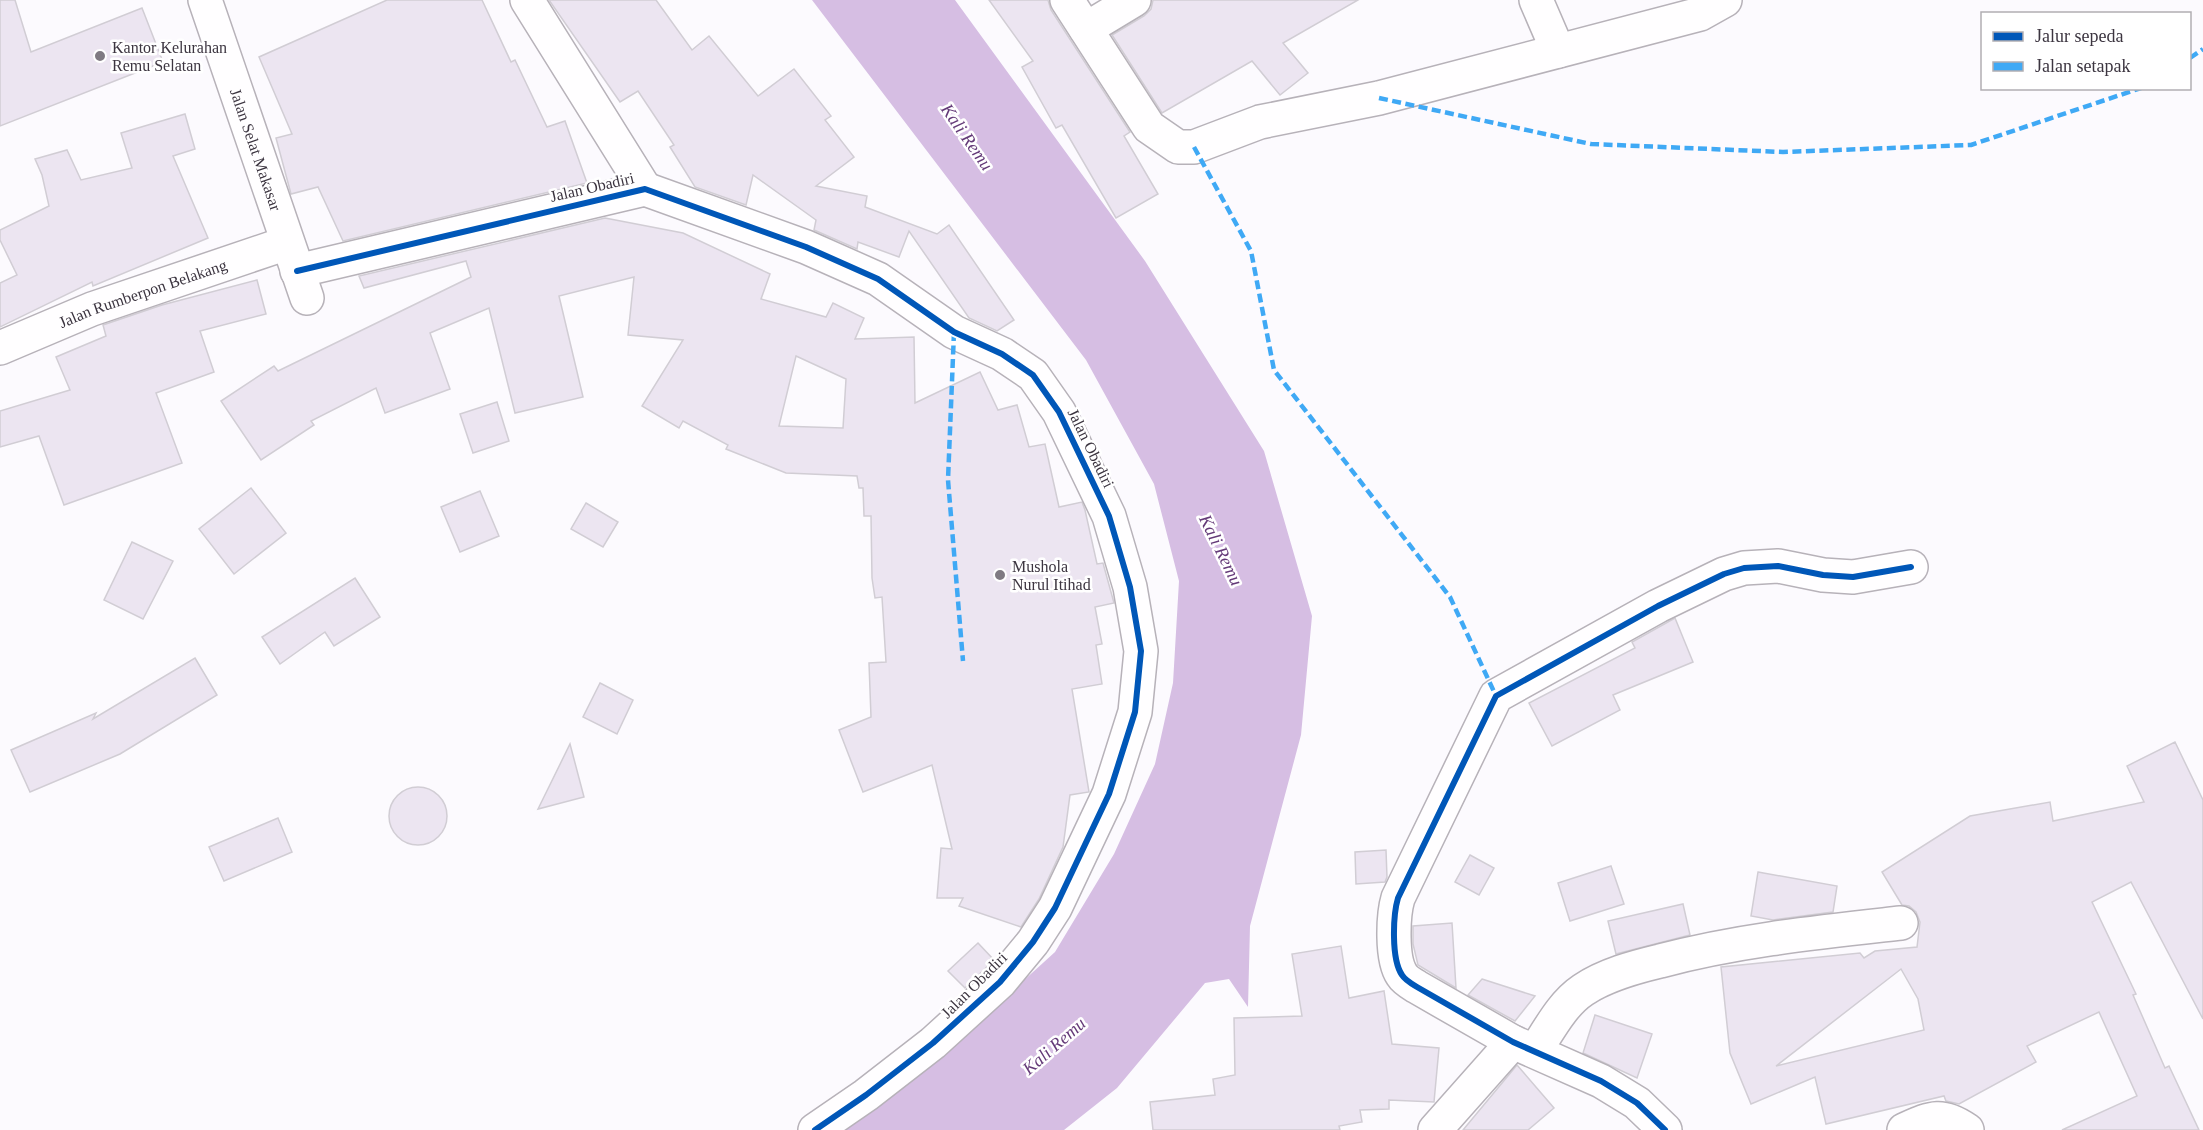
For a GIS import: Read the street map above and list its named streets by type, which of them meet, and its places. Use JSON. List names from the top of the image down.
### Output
{
  "streets": {
    "street": ["Jalan Selat Makasar", "Jalan Obadiri", "Jalan Rumberpon Belakang"]
  },
  "crossings": [
    ["Jalan Selat Makasar", "Jalan Obadiri"],
    ["Jalan Selat Makasar", "Jalan Rumberpon Belakang"],
    ["Jalan Obadiri", "Jalan Rumberpon Belakang"]
  ],
  "water": ["Kali Remu"],
  "places": ["Kantor Kelurahan Remu Selatan", "Mushola Nurul Itihad"],
  "legend": ["Jalur sepeda", "Jalan setapak"]
}
